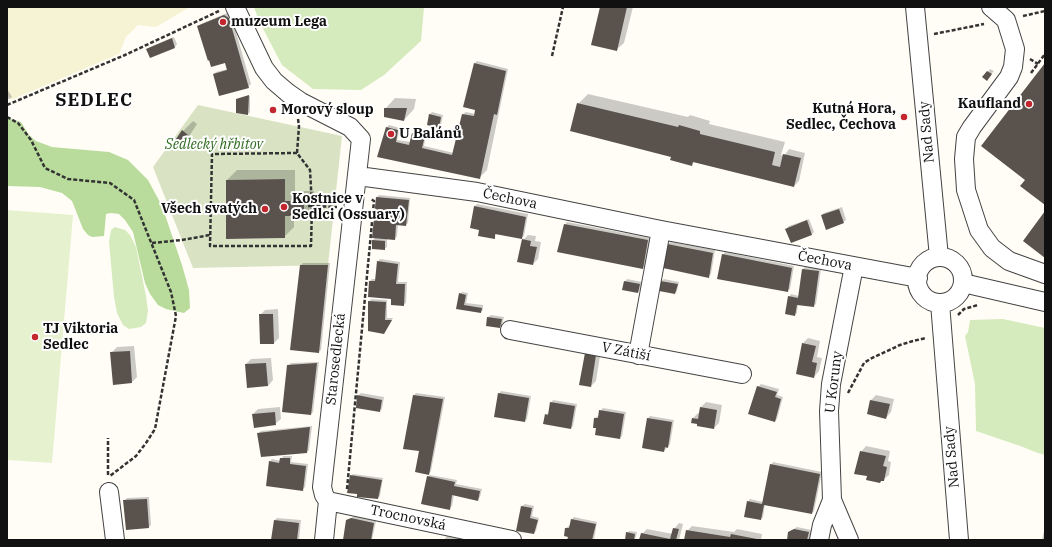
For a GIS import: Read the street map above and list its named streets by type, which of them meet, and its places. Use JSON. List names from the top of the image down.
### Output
{
  "streets": {
    "street": [
      "Nad Sady",
      "Čechova",
      "V Zátiší",
      "Starosedlecká",
      "U Koruny",
      "Trocnovská"
    ]
  },
  "crossings": [
    ["Nad Sady", "Čechova"],
    ["Čechova", "Starosedlecká"],
    ["Čechova", "U Koruny"],
    ["Starosedlecká", "Trocnovská"]
  ],
  "districts": ["SEDLEC"],
  "parks": ["Sedlecký hřbitov"],
  "places": [
    "muzeum Lega",
    "Kaufland",
    "Morový sloup",
    "Kutná Hora, Sedlec, Čechova",
    "U Balánů",
    "Kostnice v Sedlci (Ossuary)",
    "Všech svatých",
    "TJ Viktoria Sedlec"
  ]
}
